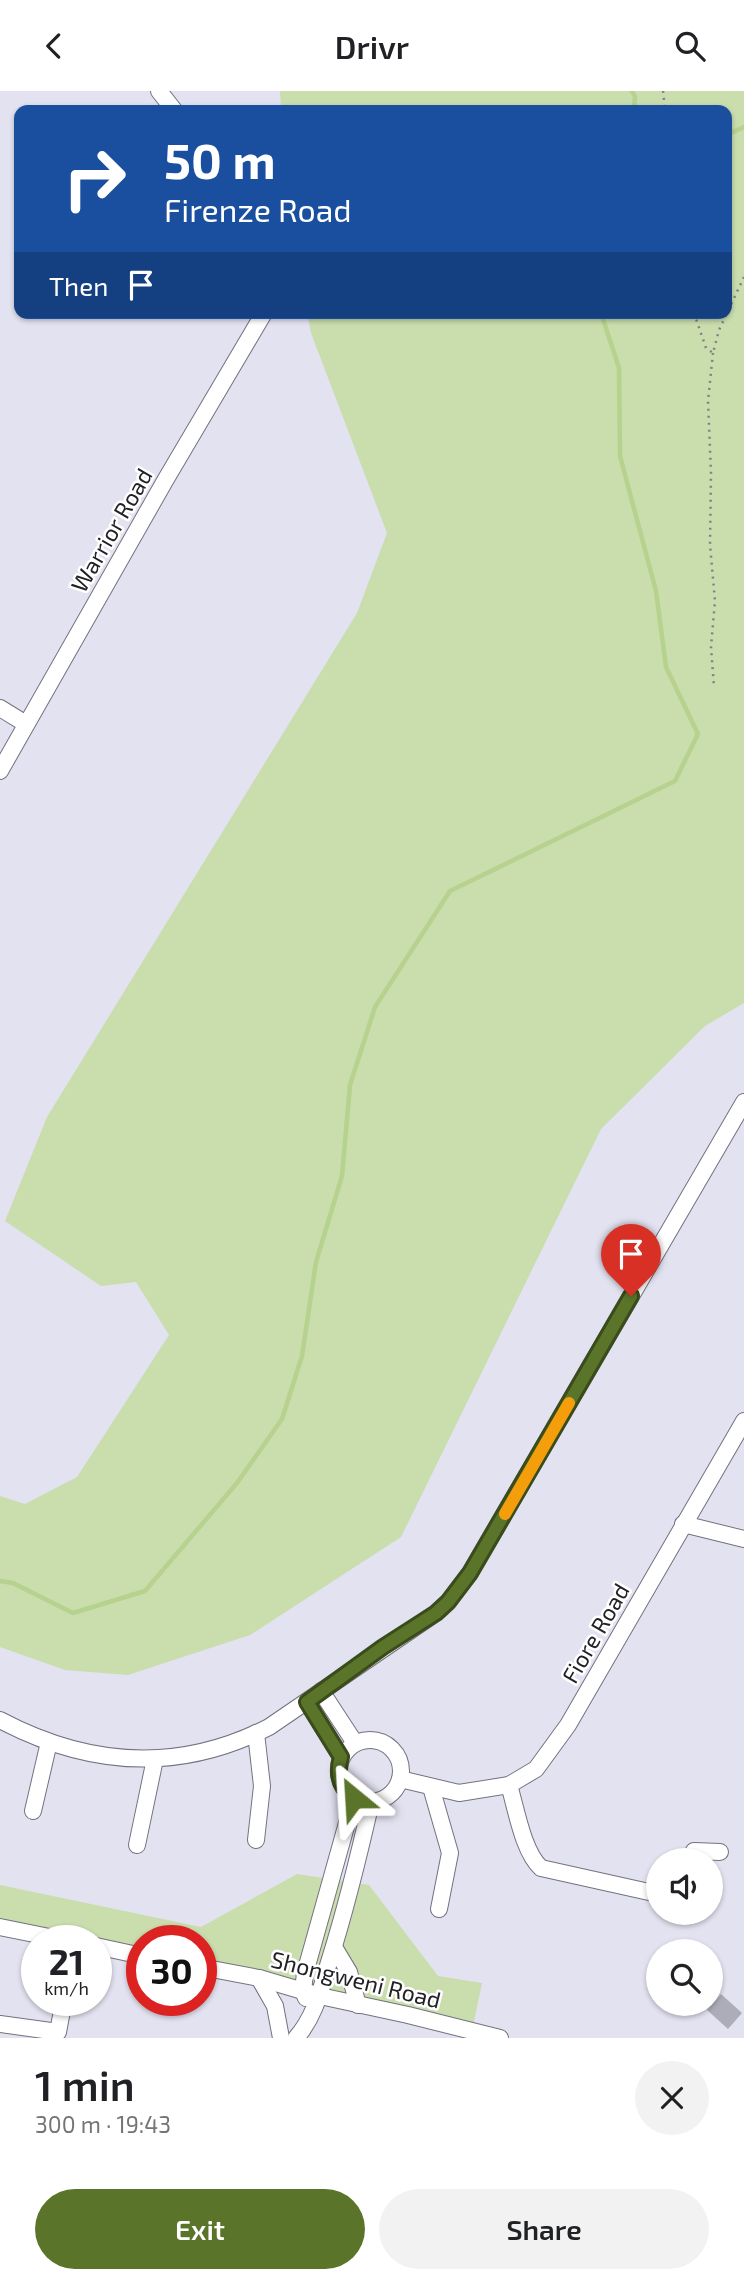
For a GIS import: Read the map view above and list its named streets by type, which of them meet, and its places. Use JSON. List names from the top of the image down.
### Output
{
  "streets": {
    "street": ["Warrior Road", "Fiore Road", "Shongweni Road"]
  },
  "page": {
    "header": "Drivr",
    "turn": ["50 m", "Firenze Road"],
    "then": "Then",
    "speed": "21 km/h",
    "limit": "30",
    "heading": ["1 min", "300 m · 19:43"],
    "buttons": ["Exit", "Share"]
  }
}
